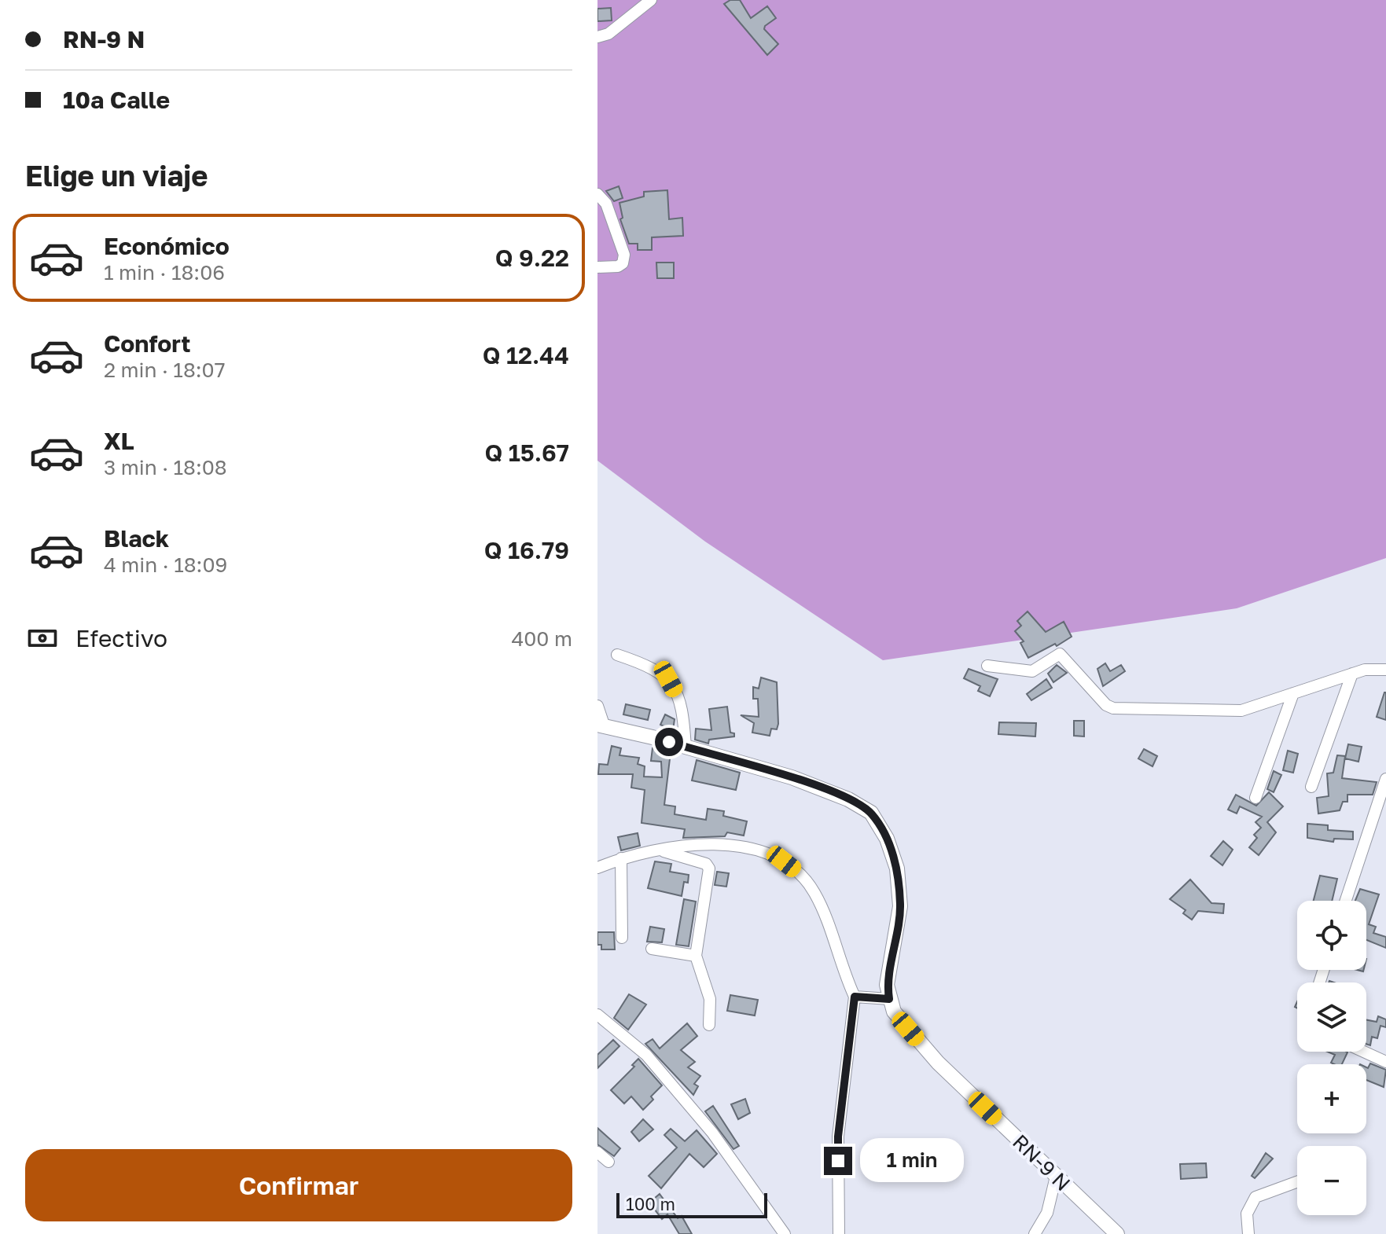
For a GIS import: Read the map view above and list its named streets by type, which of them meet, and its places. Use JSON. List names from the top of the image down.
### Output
{
  "streets": {
    "main road": ["RN-9 N"]
  },
  "scale_bar": "100 m",
  "page": {
    "banner": ["RN-9 N", "10a Calle"],
    "heading": "Elige un viaje",
    "list": [
      {
        "name": "Económico",
        "note": "1 min · 18:06",
        "value": "Q 9.22"
      },
      {
        "name": "Confort",
        "note": "2 min · 18:07",
        "value": "Q 12.44"
      },
      {
        "name": "XL",
        "note": "3 min · 18:08",
        "value": "Q 15.67"
      },
      {
        "name": "Black",
        "note": "4 min · 18:09",
        "value": "Q 16.79"
      }
    ],
    "pay": ["Efectivo", "400 m"],
    "map_buttons": ["+", "−"],
    "buttons": "Confirmar",
    "bubble": "1 min",
    "scale": "100 m"
  }
}
